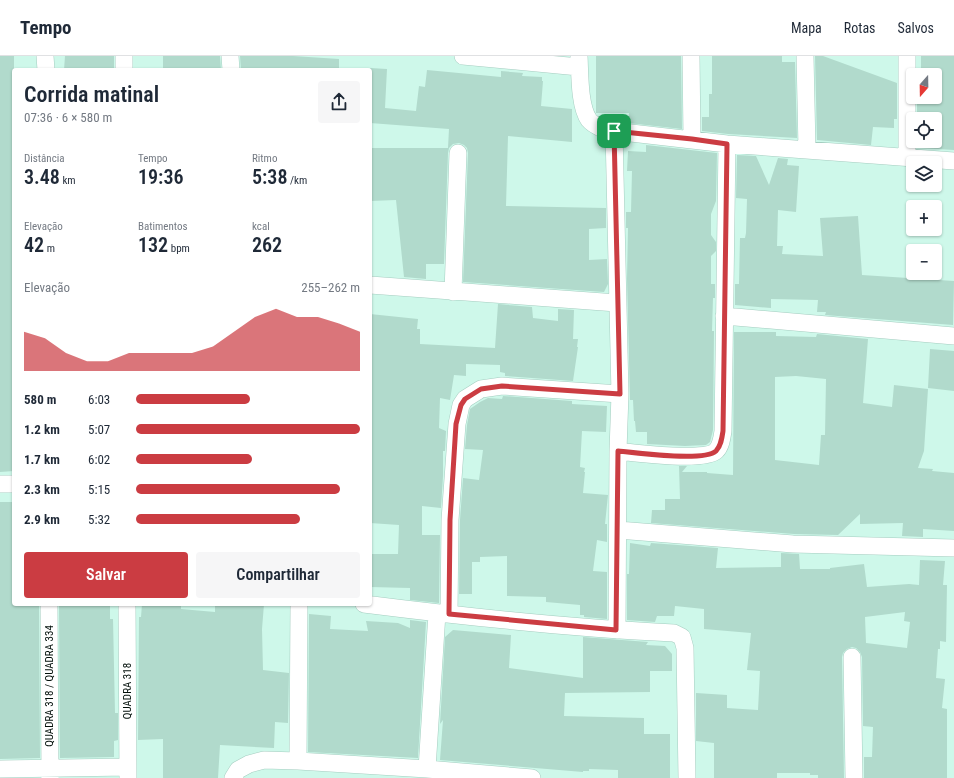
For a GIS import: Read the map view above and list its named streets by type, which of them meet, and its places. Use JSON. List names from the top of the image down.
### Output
{
  "streets": {
    "street": ["QUADRA 318 / QUADRA 334", "QUADRA 318"]
  },
  "north": "bottom",
  "page": {
    "header": "Tempo",
    "nav": ["Mapa", "Rotas", "Salvos"],
    "map_buttons": ["+", "−"],
    "heading": ["Corrida matinal", "07:36 · 6 × 580 m"],
    "stats": [
      ["Distância", "3.48 km"],
      ["Tempo", "19:36"],
      ["Ritmo", "5:38 /km"],
      ["Elevação", "42 m"],
      ["Batimentos", "132 bpm"],
      ["kcal", "262"]
    ],
    "chart": ["Elevação", "255–262 m"],
    "list": [
      {
        "name": "580 m",
        "note": "6:03"
      },
      {
        "name": "1.2 km",
        "note": "5:07"
      },
      {
        "name": "1.7 km",
        "note": "6:02"
      },
      {
        "name": "2.3 km",
        "note": "5:15"
      },
      {
        "name": "2.9 km",
        "note": "5:32"
      }
    ],
    "buttons": ["Salvar", "Compartilhar"]
  }
}
